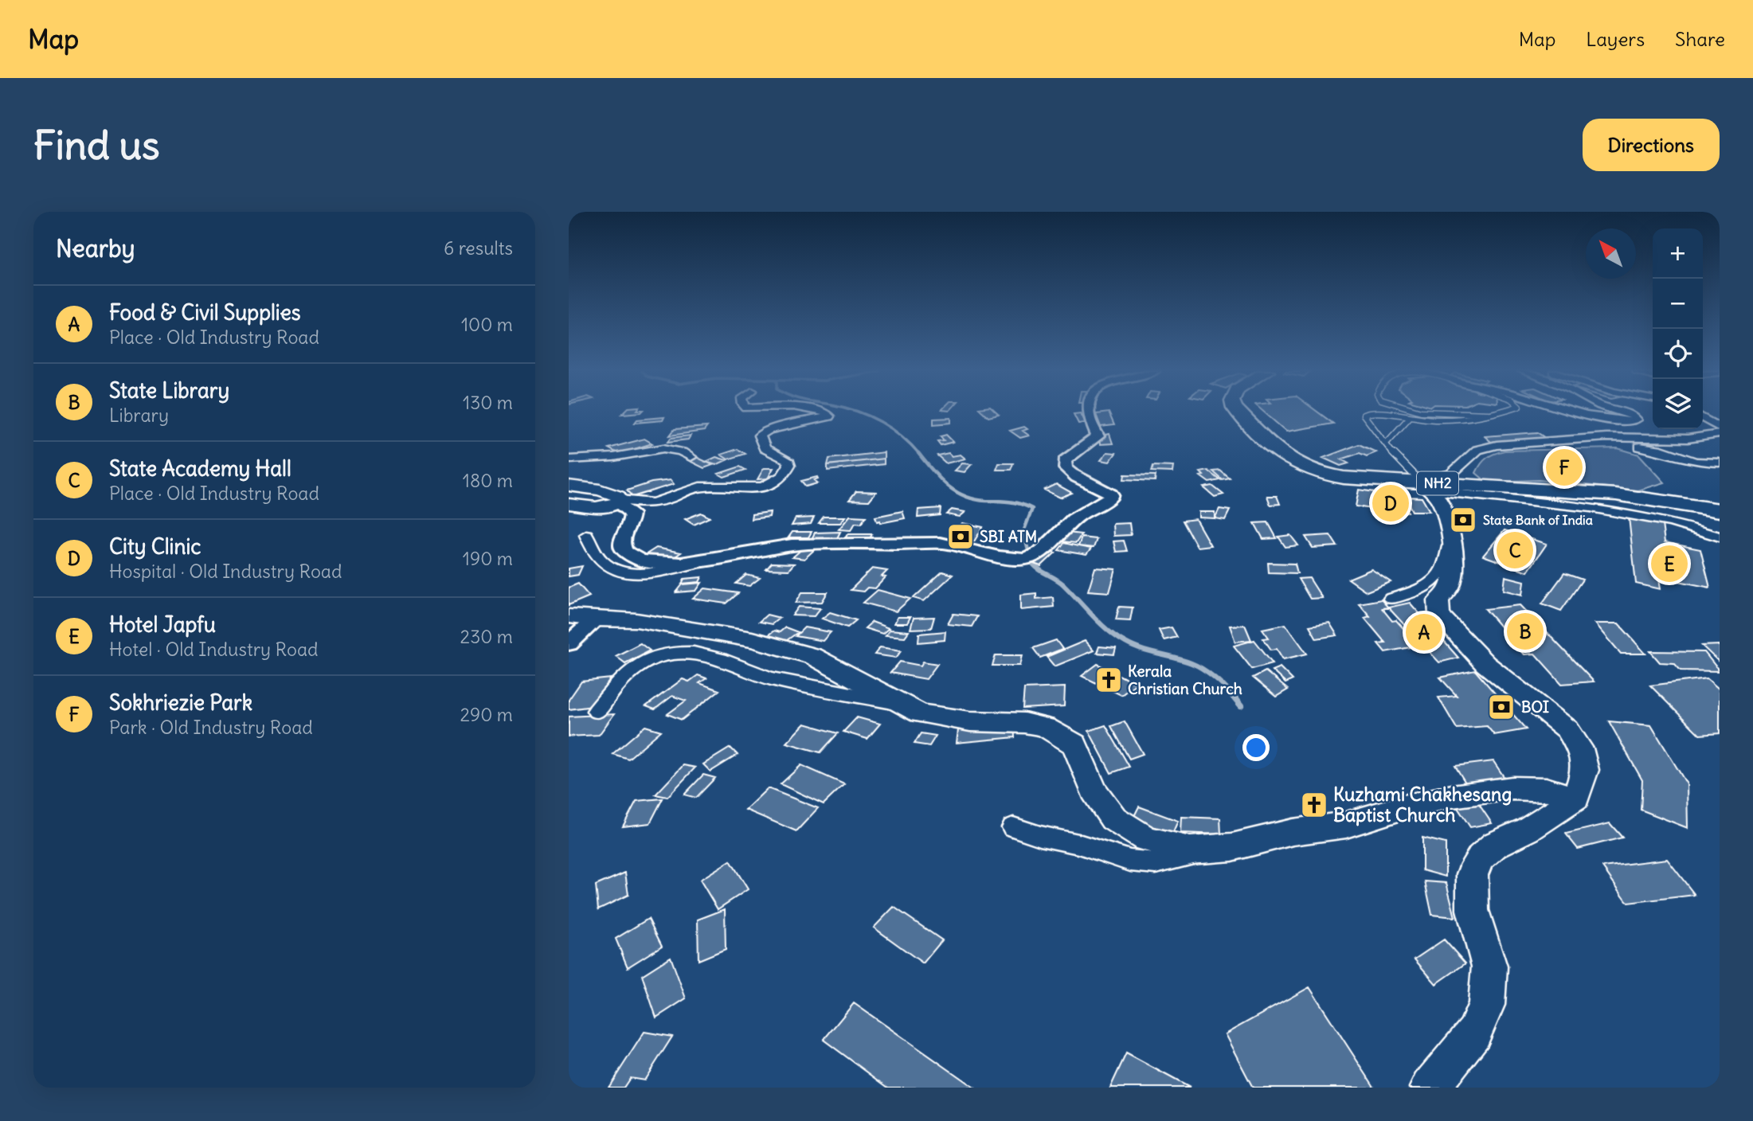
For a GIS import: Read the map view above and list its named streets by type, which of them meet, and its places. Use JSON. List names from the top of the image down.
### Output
{
  "streets": {
    "highway": ["NH2"]
  },
  "places": {
    "bank": ["State Bank of India", "SBI ATM", "BOI"],
    "church": ["Kerala Christian Church", "Kuzhami Chakhesang Baptist Church"]
  },
  "north": "top left",
  "page": {
    "header": "Map",
    "nav": ["Map", "Layers", "Share"],
    "buttons": "Directions",
    "title": "Find us",
    "heading": ["Nearby", "6 results"],
    "map_buttons": ["+", "−"],
    "list": [
      {
        "mark": "A",
        "name": "Food & Civil Supplies",
        "note": "Place · Old Industry Road",
        "value": "100 m"
      },
      {
        "mark": "B",
        "name": "State Library",
        "note": "Library",
        "value": "130 m"
      },
      {
        "mark": "C",
        "name": "State Academy Hall",
        "note": "Place · Old Industry Road",
        "value": "180 m"
      },
      {
        "mark": "D",
        "name": "City Clinic",
        "note": "Hospital · Old Industry Road",
        "value": "190 m"
      },
      {
        "mark": "E",
        "name": "Hotel Japfu",
        "note": "Hotel · Old Industry Road",
        "value": "230 m"
      },
      {
        "mark": "F",
        "name": "Sokhriezie Park",
        "note": "Park · Old Industry Road",
        "value": "290 m"
      }
    ],
    "pins": [
      "F",
      "D",
      "C",
      "E",
      "B",
      "A"
    ]
  }
}
